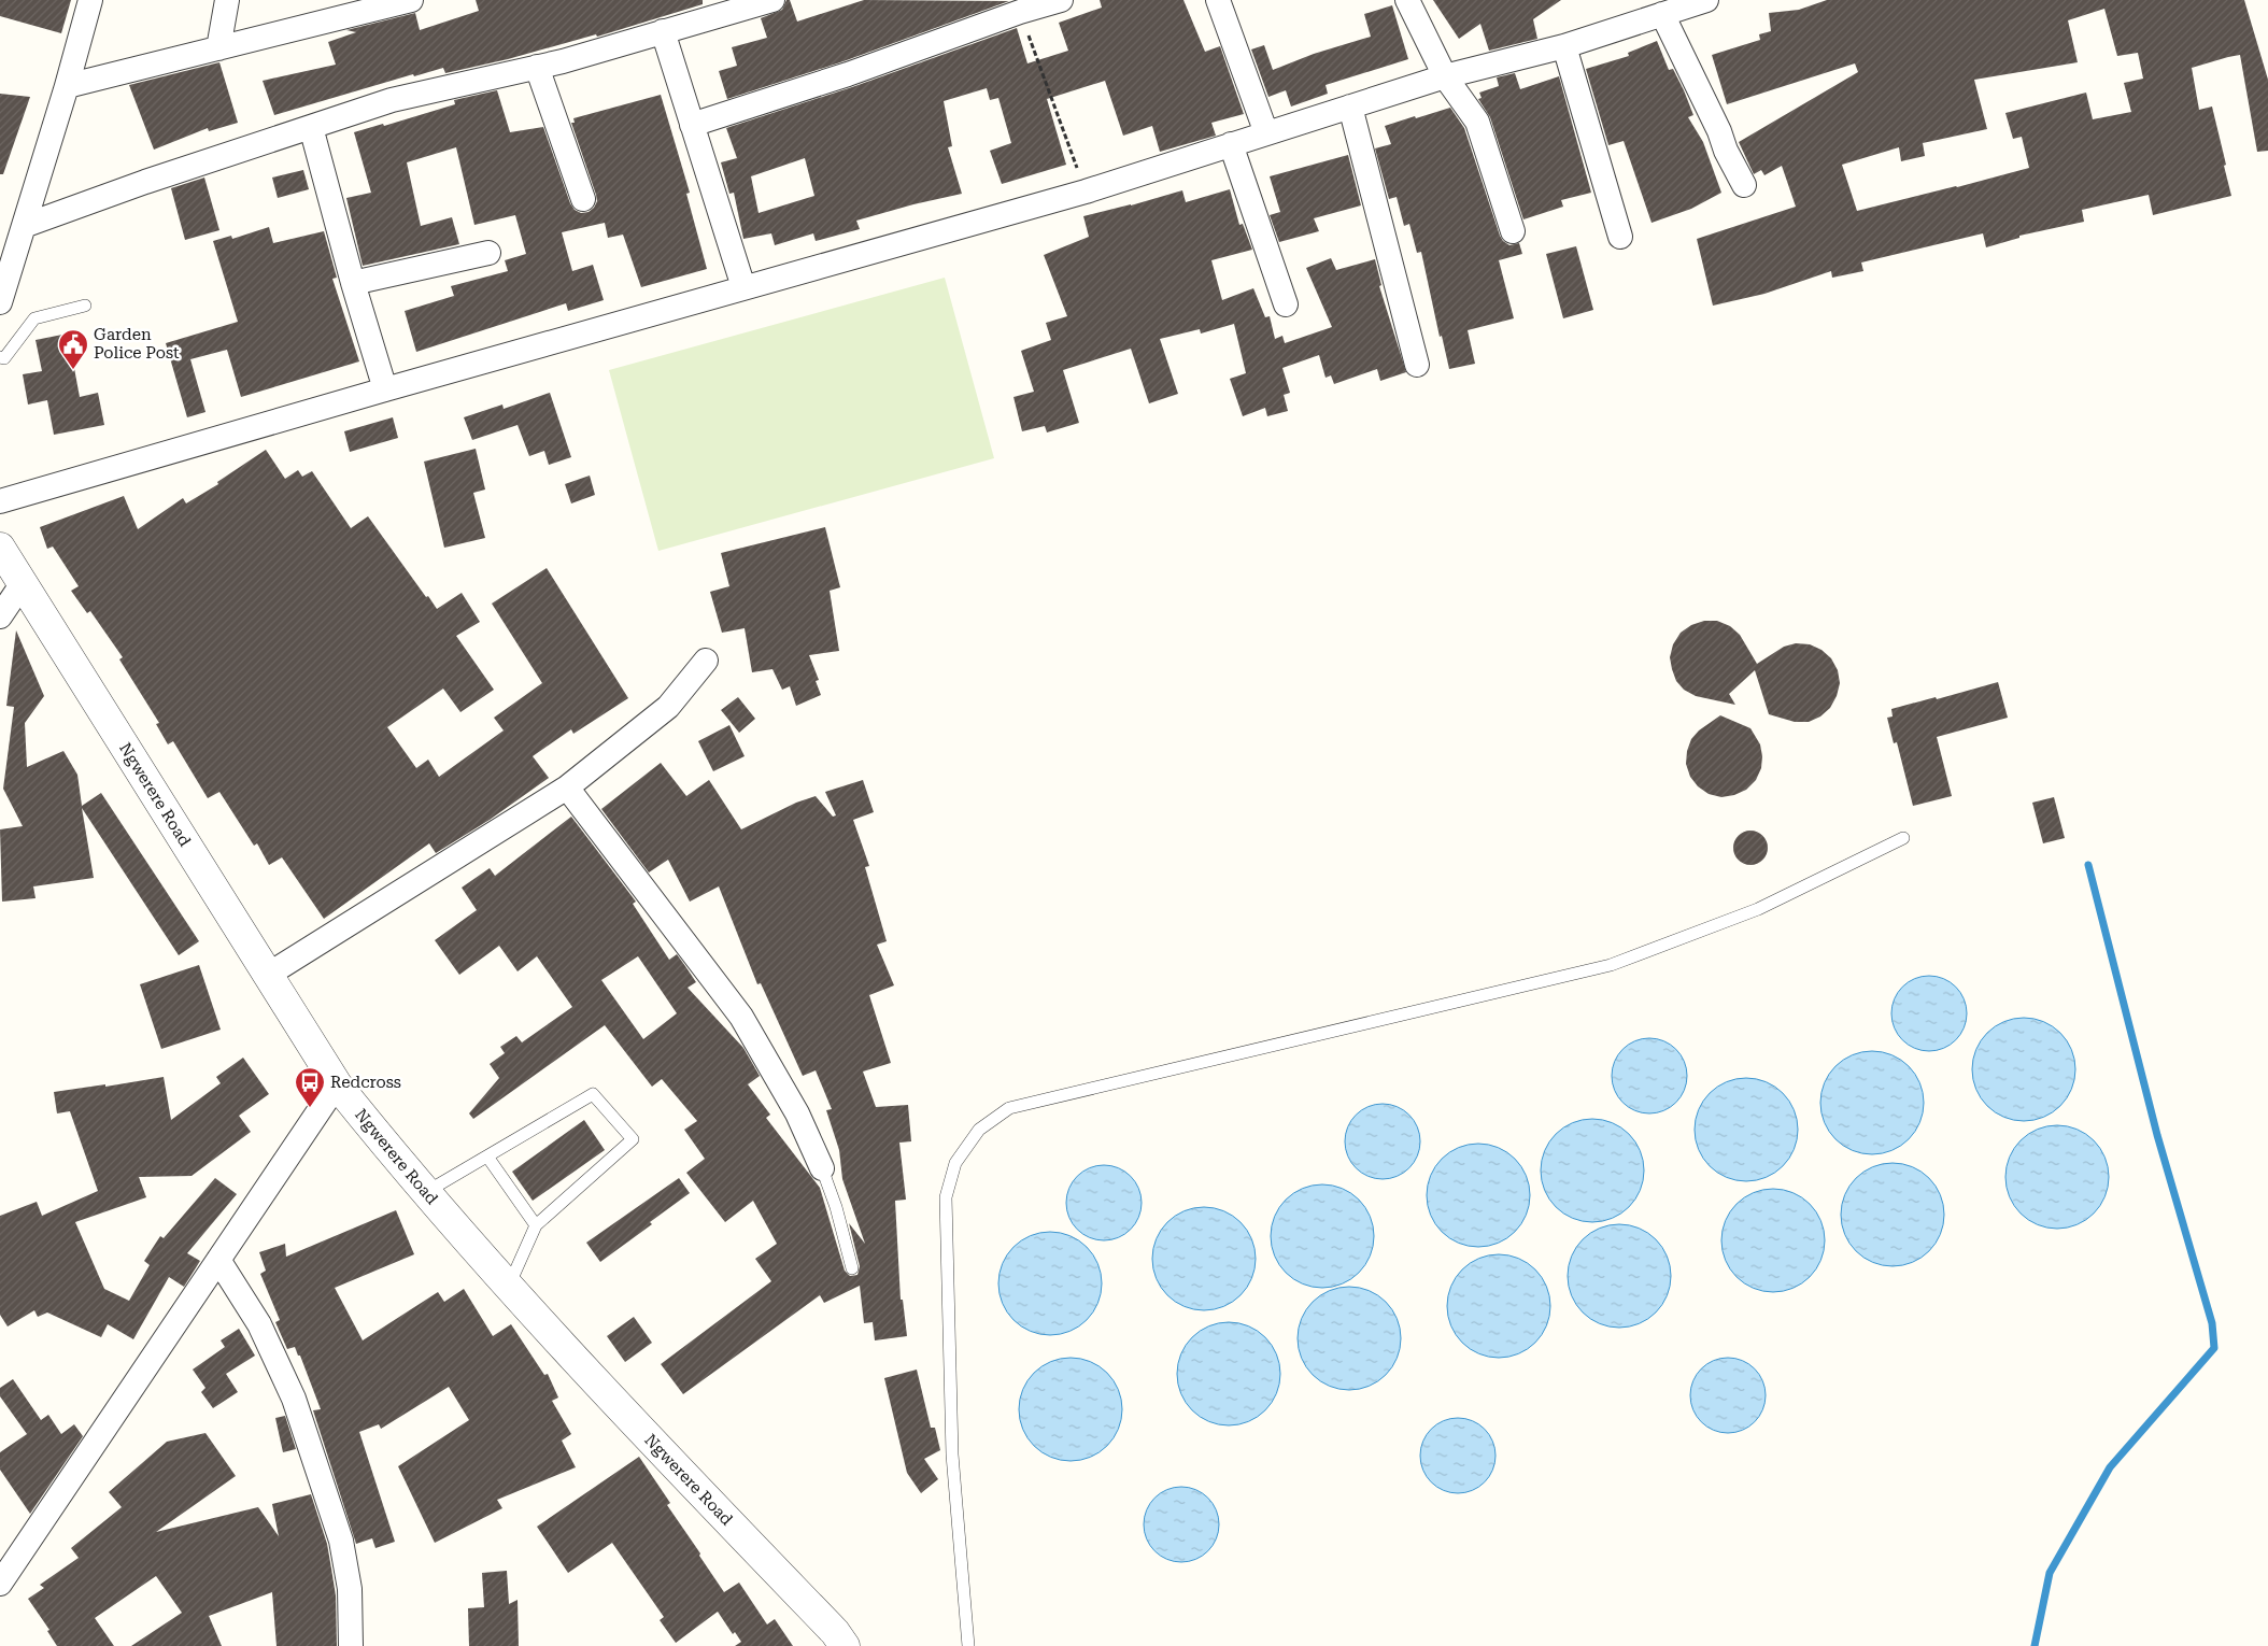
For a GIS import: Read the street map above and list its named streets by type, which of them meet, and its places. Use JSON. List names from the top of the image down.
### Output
{
  "streets": {
    "street": ["Ngwerere Road"]
  },
  "places": {
    "public building": ["Garden Police Post"],
    "bus stop": ["Redcross"]
  }
}
